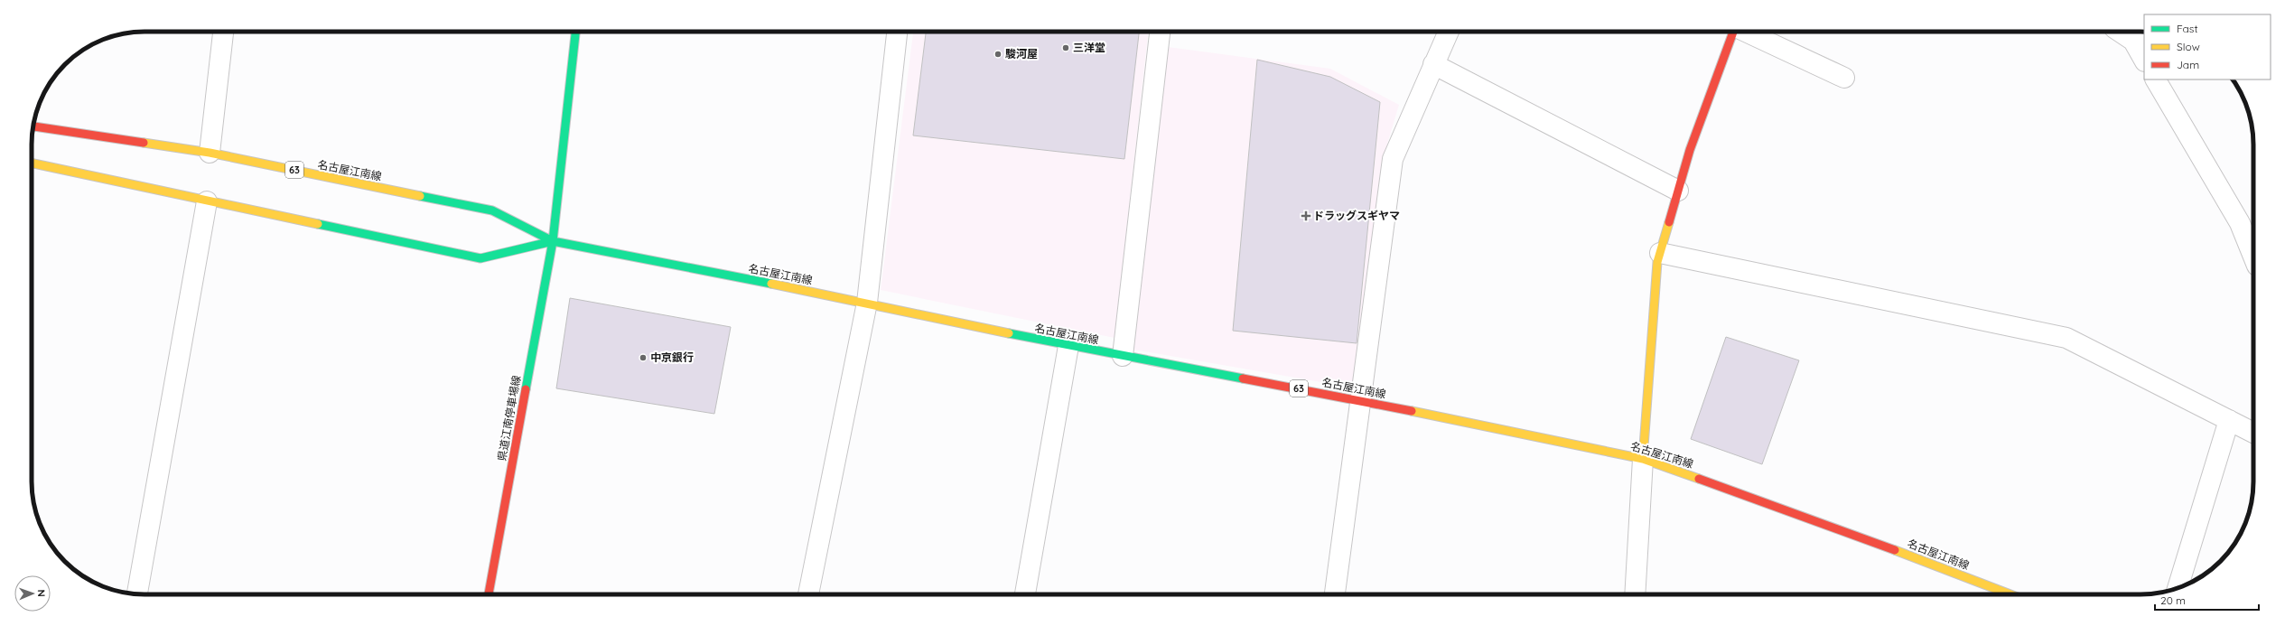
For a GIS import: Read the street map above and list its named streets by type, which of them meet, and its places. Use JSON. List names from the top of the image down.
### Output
{
  "streets": {
    "main road": ["63", "名古屋江南線", "県道江南停車場線"]
  },
  "crossings": [
    ["名古屋江南線", "県道江南停車場線"]
  ],
  "places": {
    "other": ["三洋堂", "駿河屋", "中京銀行"],
    "health": ["ドラッグスギヤマ"]
  },
  "legend": ["Fast", "Slow", "Jam"],
  "scale_bar": "20 m",
  "north": "right"
}
